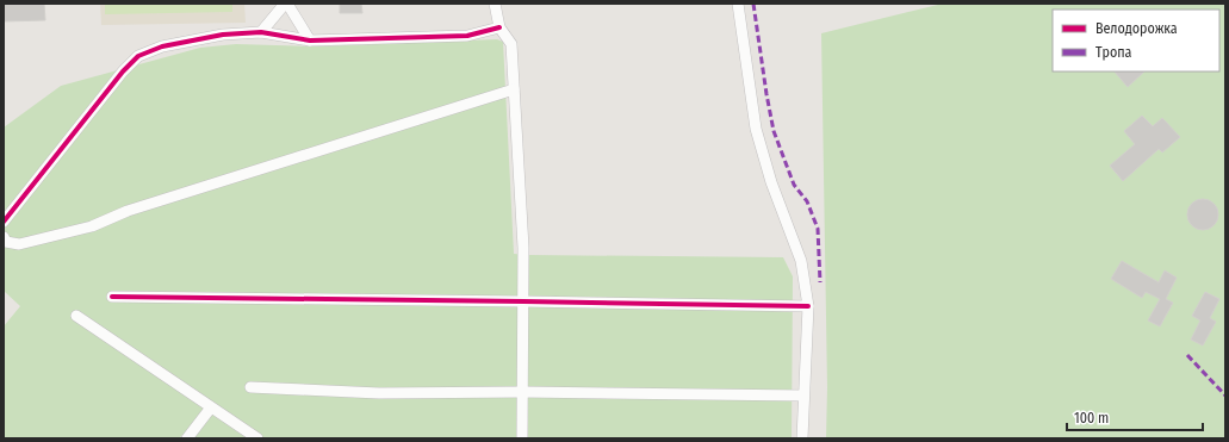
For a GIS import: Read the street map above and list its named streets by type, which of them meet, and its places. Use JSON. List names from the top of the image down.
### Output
{
  "legend": ["Велодорожка", "Тропа"],
  "scale_bar": "100 m"
}
